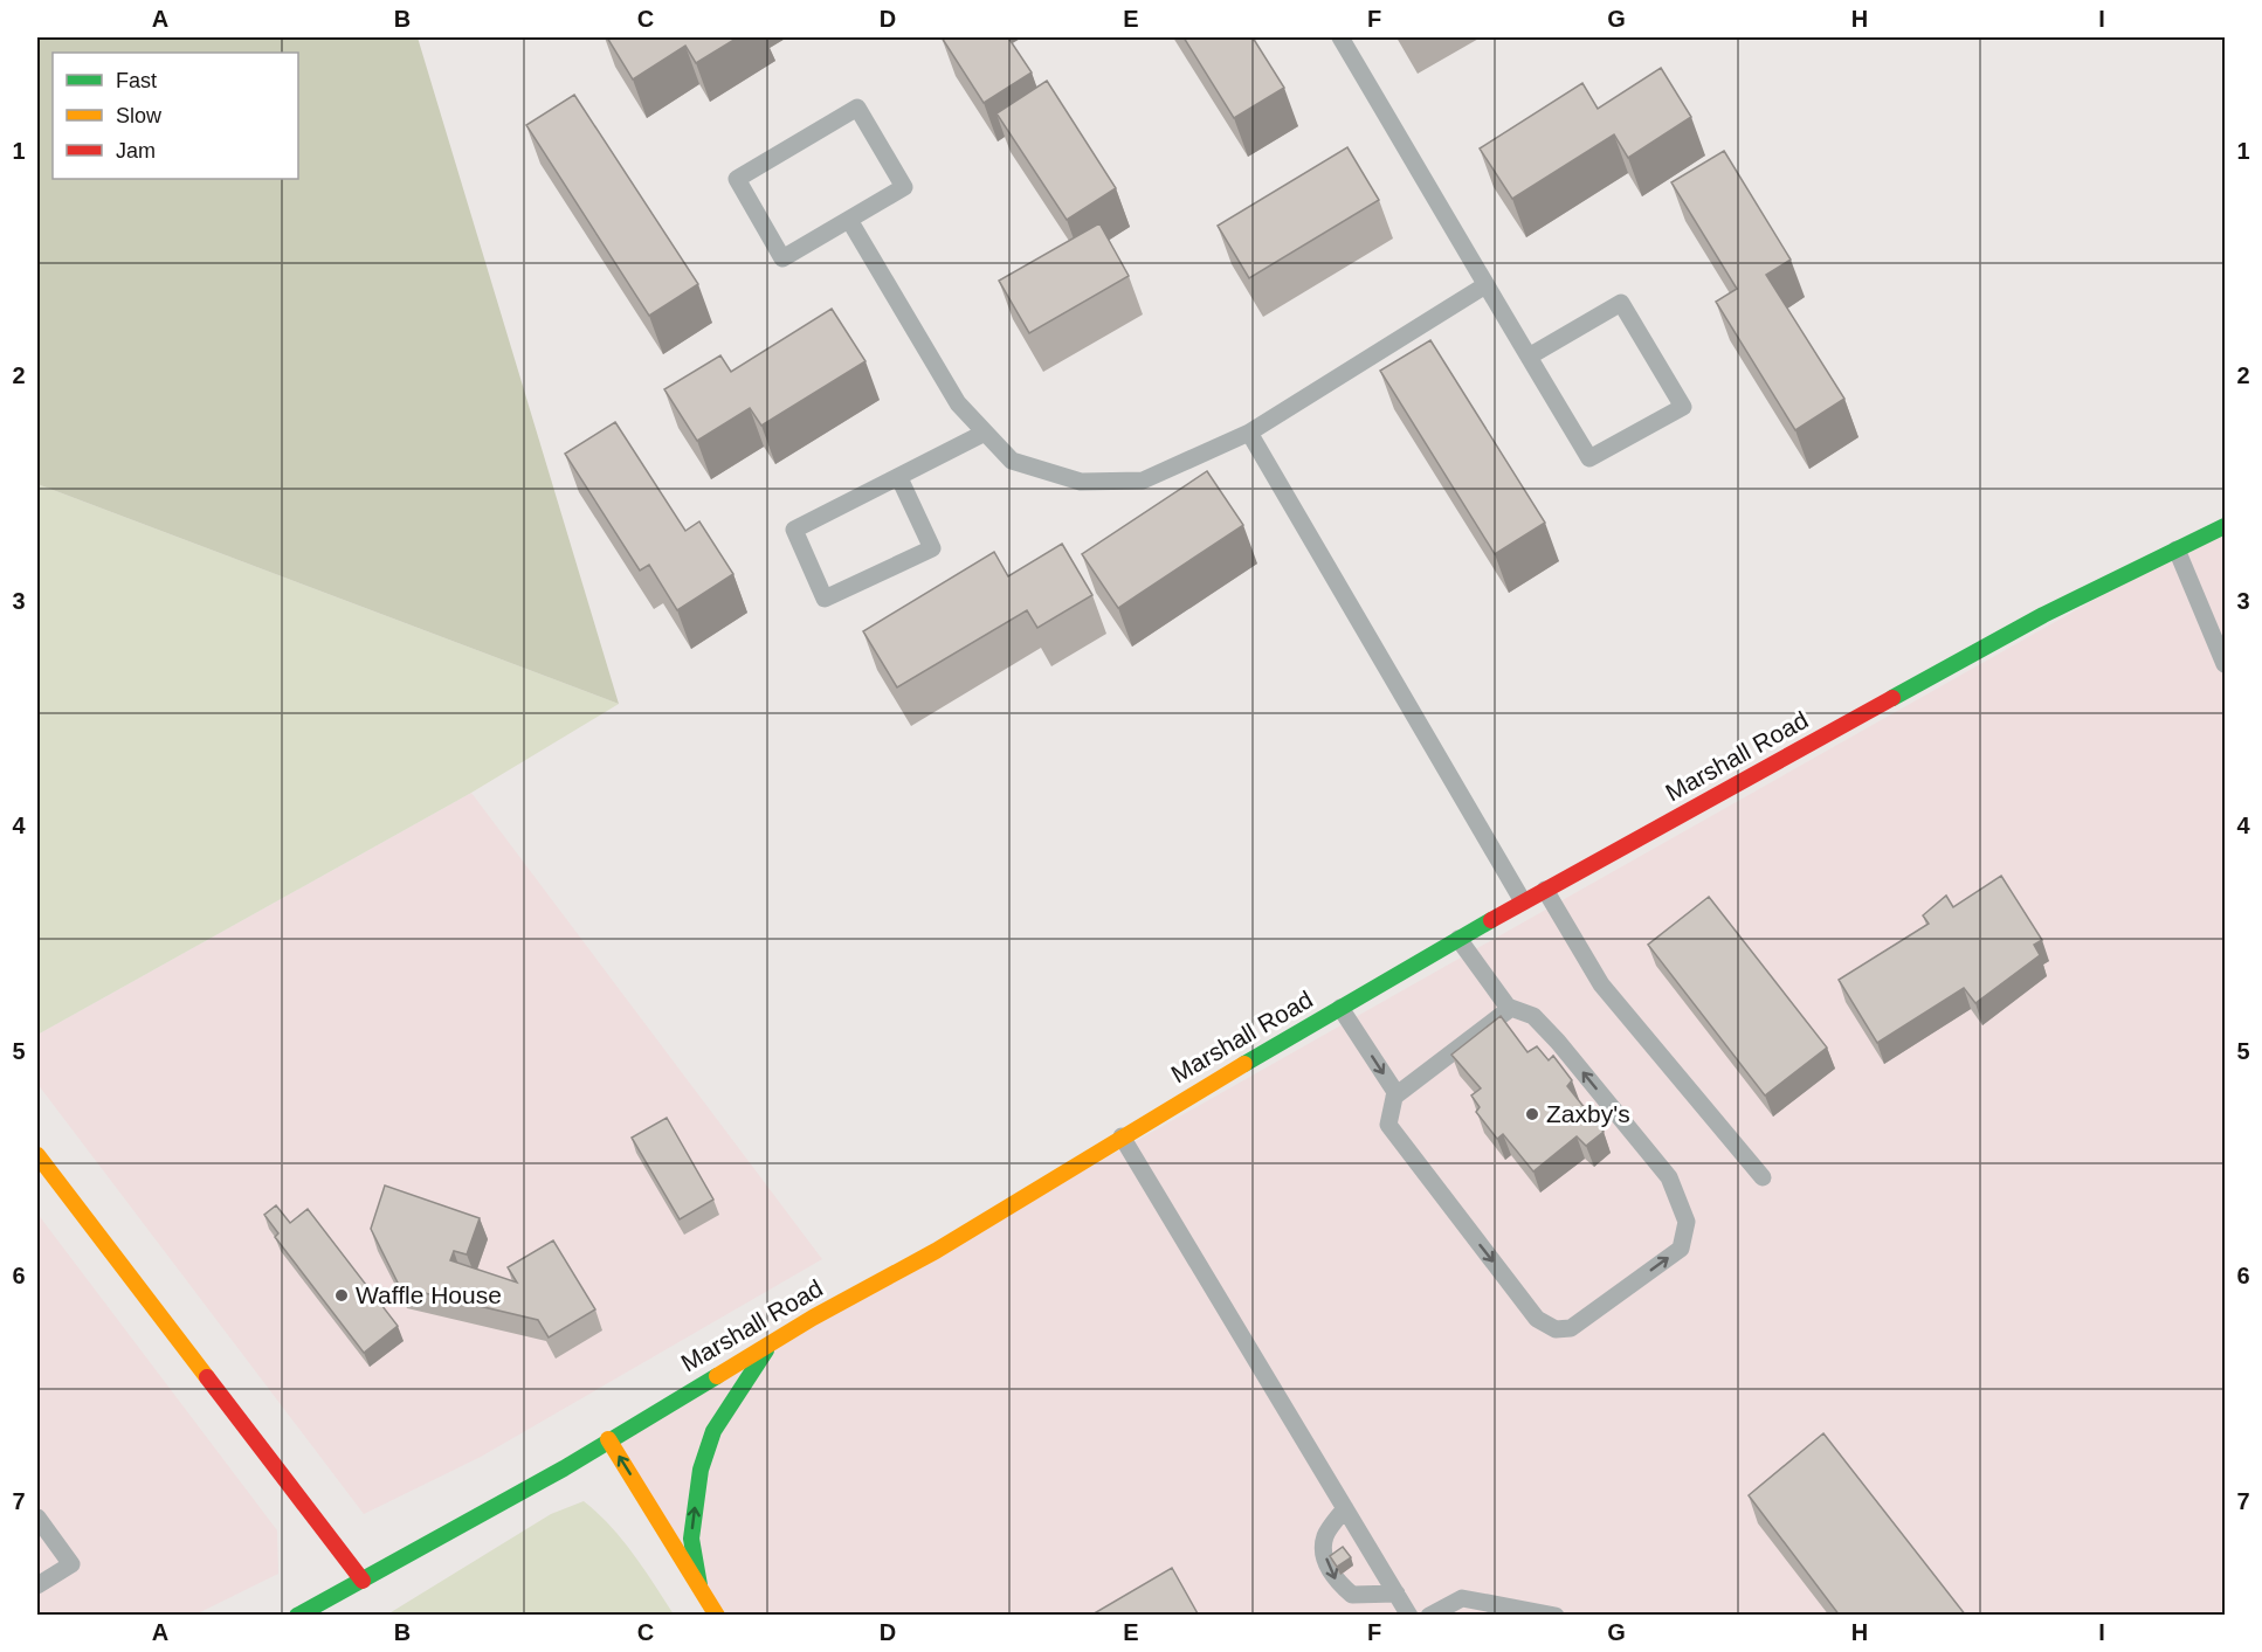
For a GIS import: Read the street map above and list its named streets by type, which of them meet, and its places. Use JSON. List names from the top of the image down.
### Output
{
  "streets": {
    "main road": ["Marshall Road"]
  },
  "places": ["Zaxby's", "Waffle House"],
  "legend": ["Fast", "Slow", "Jam"],
  "grid": {
    "columns": [
      "A",
      "B",
      "C",
      "D",
      "E",
      "F",
      "G",
      "H",
      "I"
    ],
    "rows": [
      "1",
      "2",
      "3",
      "4",
      "5",
      "6",
      "7"
    ]
  }
}
